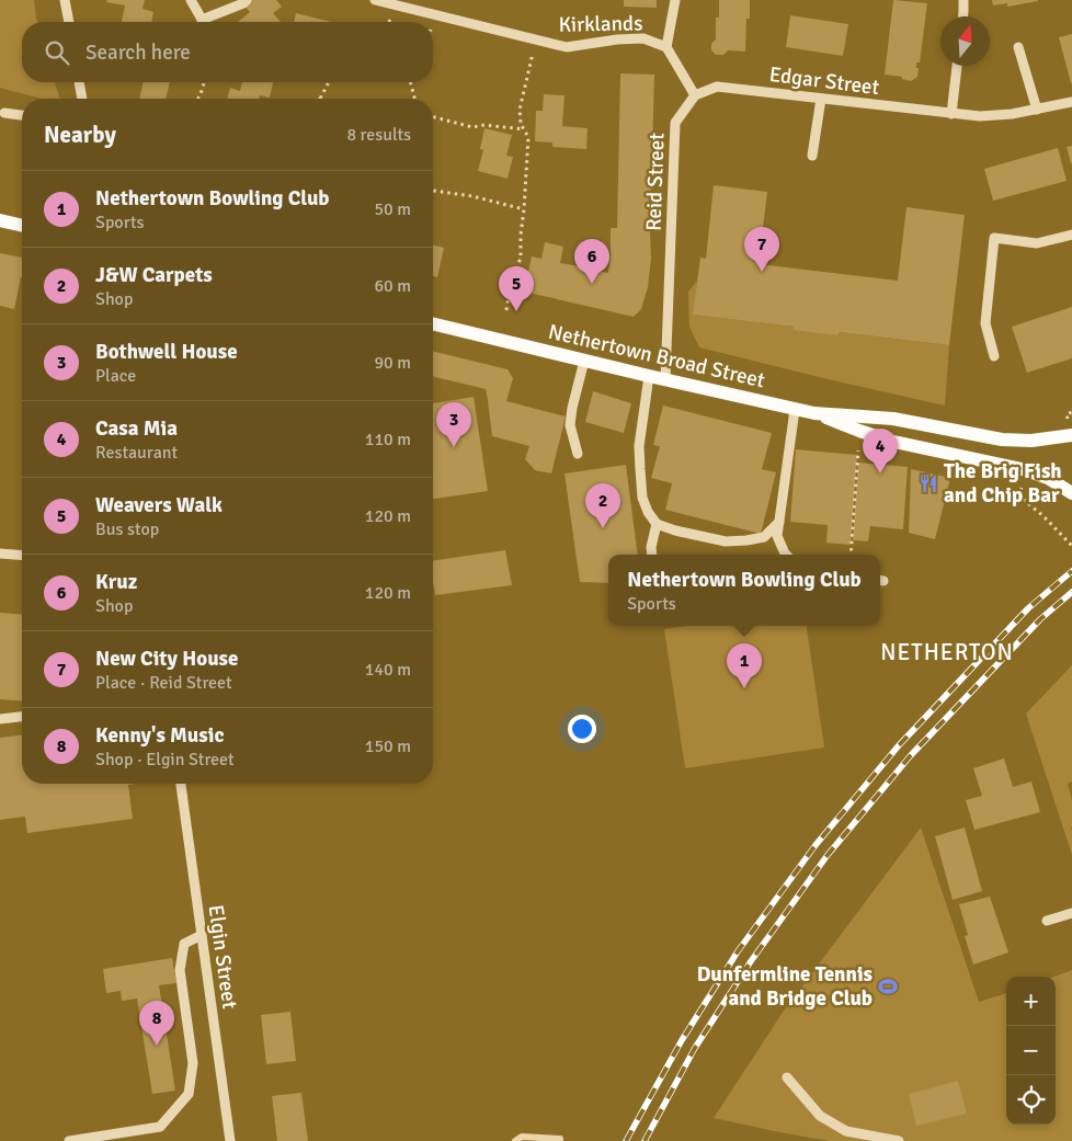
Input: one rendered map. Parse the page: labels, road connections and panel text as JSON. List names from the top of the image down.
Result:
{
  "streets": {
    "main road": ["Nethertown Broad Street"],
    "street": [
      "Kirklands",
      "Edgar Street",
      "Reid Street",
      "Elgin Street"
    ]
  },
  "crossings": [
    ["Edgar Street", "Reid Street"],
    ["Reid Street", "Nethertown Broad Street"]
  ],
  "districts": ["NETHERTON"],
  "places": {
    "restaurant": ["The Brig Fish and Chip Bar"],
    "sports": ["Dunfermline Tennis and Bridge Club"]
  },
  "north": "top",
  "page": {
    "search": "Search here",
    "heading": ["Nearby", "8 results"],
    "list": [
      {
        "mark": "1",
        "name": "Nethertown Bowling Club",
        "note": "Sports",
        "value": "50 m"
      },
      {
        "mark": "2",
        "name": "J&W Carpets",
        "note": "Shop",
        "value": "60 m"
      },
      {
        "mark": "3",
        "name": "Bothwell House",
        "note": "Place",
        "value": "90 m"
      },
      {
        "mark": "4",
        "name": "Casa Mia",
        "note": "Restaurant",
        "value": "110 m"
      },
      {
        "mark": "5",
        "name": "Weavers Walk",
        "note": "Bus stop",
        "value": "120 m"
      },
      {
        "mark": "6",
        "name": "Kruz",
        "note": "Shop",
        "value": "120 m"
      },
      {
        "mark": "7",
        "name": "New City House",
        "note": "Place · Reid Street",
        "value": "140 m"
      },
      {
        "mark": "8",
        "name": "Kenny's Music",
        "note": "Shop · Elgin Street",
        "value": "150 m"
      }
    ],
    "pins": [
      "7",
      "6",
      "5",
      "3",
      "4",
      "2",
      "1",
      "8"
    ],
    "popup": ["Nethertown Bowling Club", "Sports"],
    "map_buttons": ["+", "−"]
  }
}
